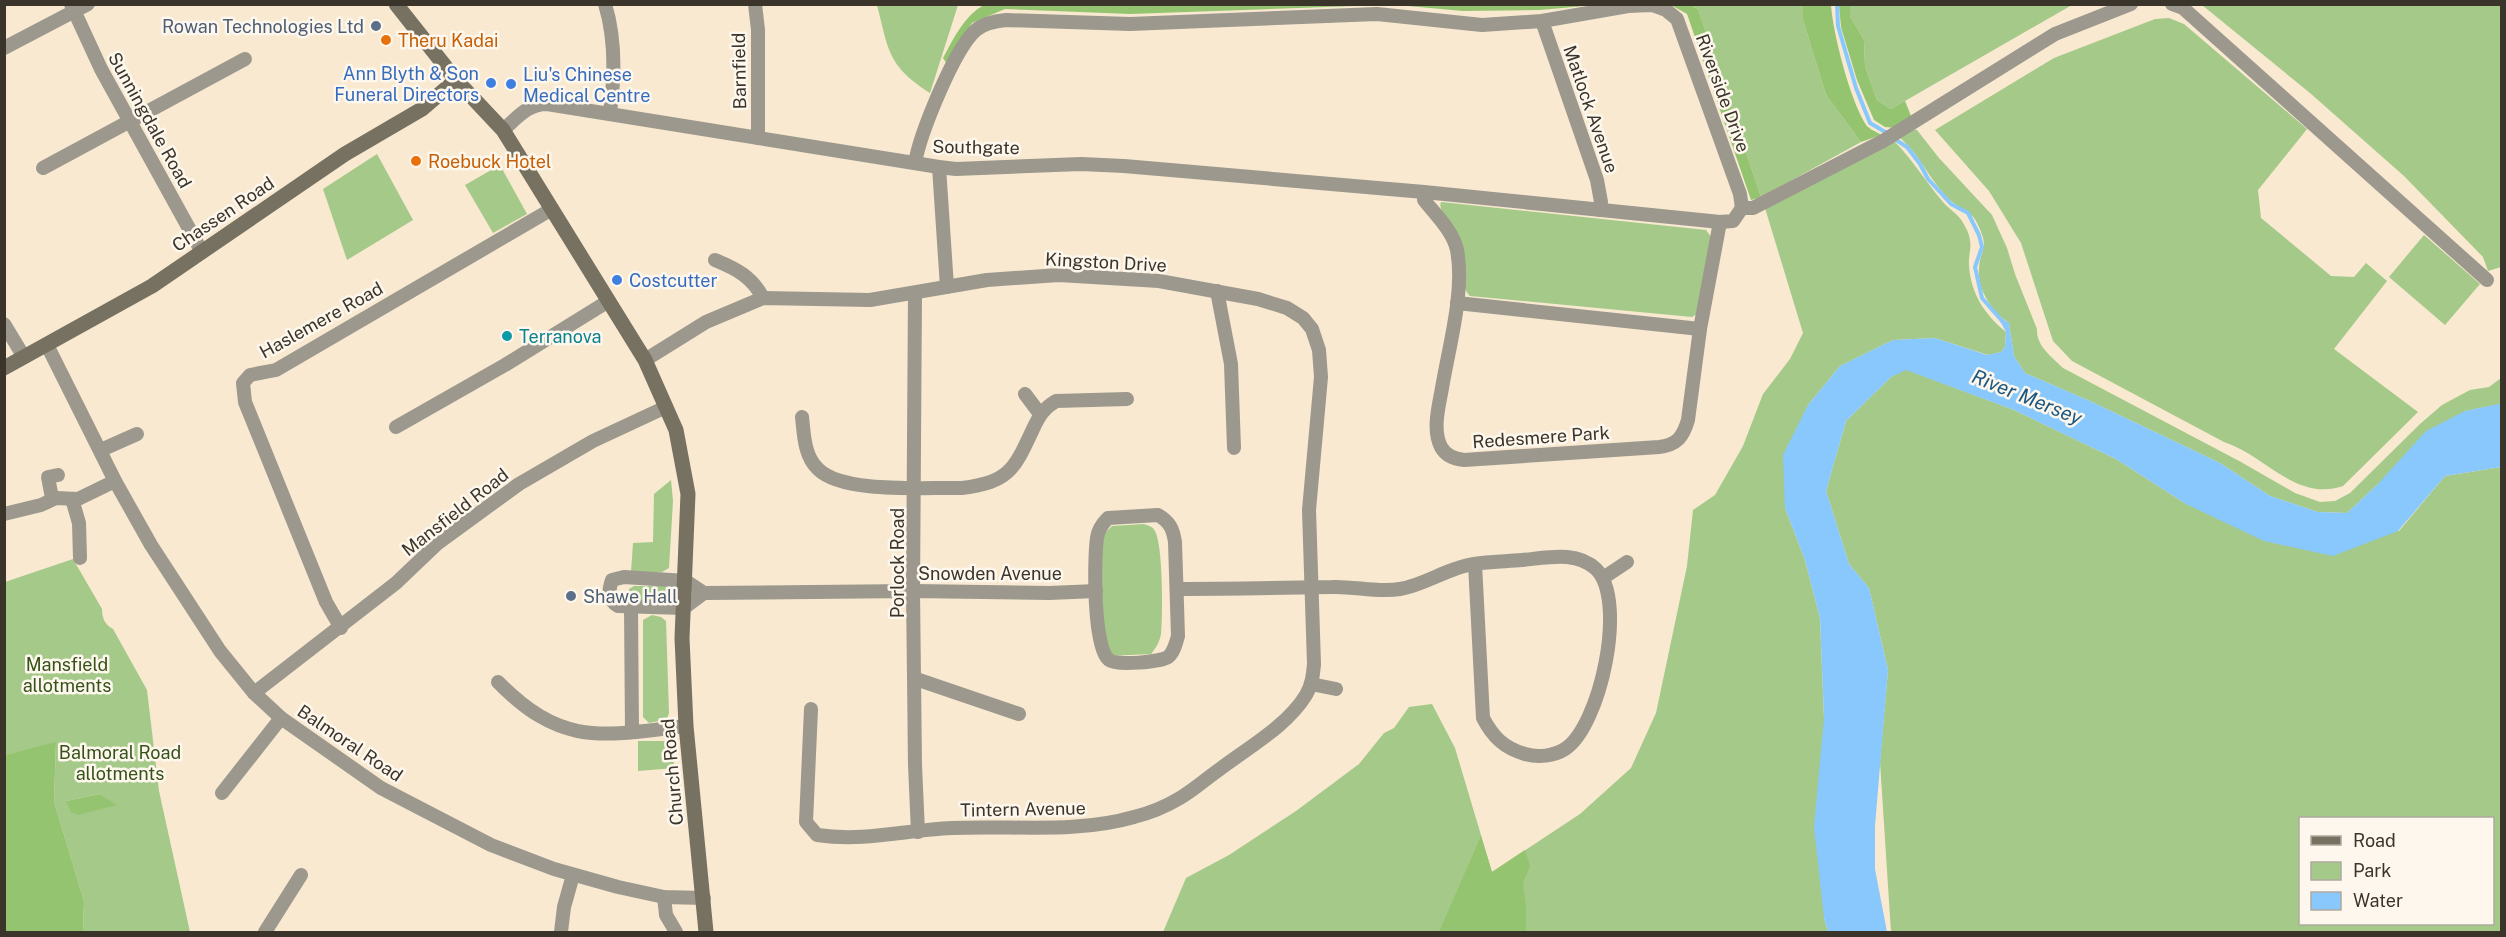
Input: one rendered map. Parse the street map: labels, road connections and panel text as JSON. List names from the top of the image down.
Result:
{
  "streets": {
    "main road": ["Chassen Road", "Church Road"],
    "street": [
      "Barnfield",
      "Riverside Drive",
      "Matlock Avenue",
      "Sunningdale Road",
      "Southgate",
      "Kingston Drive",
      "Haslemere Road",
      "Redesmere Park",
      "Mansfield Road",
      "Porlock Road",
      "Snowden Avenue",
      "Balmoral Road",
      "Tintern Avenue"
    ]
  },
  "crossings": [
    ["Barnfield", "Southgate"],
    ["Riverside Drive", "Matlock Avenue"],
    ["Riverside Drive", "Southgate"],
    ["Sunningdale Road", "Chassen Road"],
    ["Southgate", "Redesmere Park"],
    ["Southgate", "Church Road"],
    ["Chassen Road", "Balmoral Road"],
    ["Chassen Road", "Church Road"],
    ["Kingston Drive", "Porlock Road"],
    ["Kingston Drive", "Church Road"],
    ["Kingston Drive", "Tintern Avenue"],
    ["Haslemere Road", "Mansfield Road"],
    ["Haslemere Road", "Church Road"],
    ["Mansfield Road", "Balmoral Road"],
    ["Mansfield Road", "Church Road"],
    ["Porlock Road", "Snowden Avenue"],
    ["Porlock Road", "Tintern Avenue"],
    ["Balmoral Road", "Church Road"]
  ],
  "water": ["River Mersey"],
  "parks": ["Mansfield allotments", "Balmoral Road allotments"],
  "places": [
    "Rowan Technologies Ltd",
    "Theru Kadai",
    "Ann Blyth & Son Funeral Directors",
    "Liu's Chinese Medical Centre",
    "Roebuck Hotel",
    "Costcutter",
    "Terranova",
    "Shawe Hall"
  ],
  "legend": ["Road", "Park", "Water"]
}
